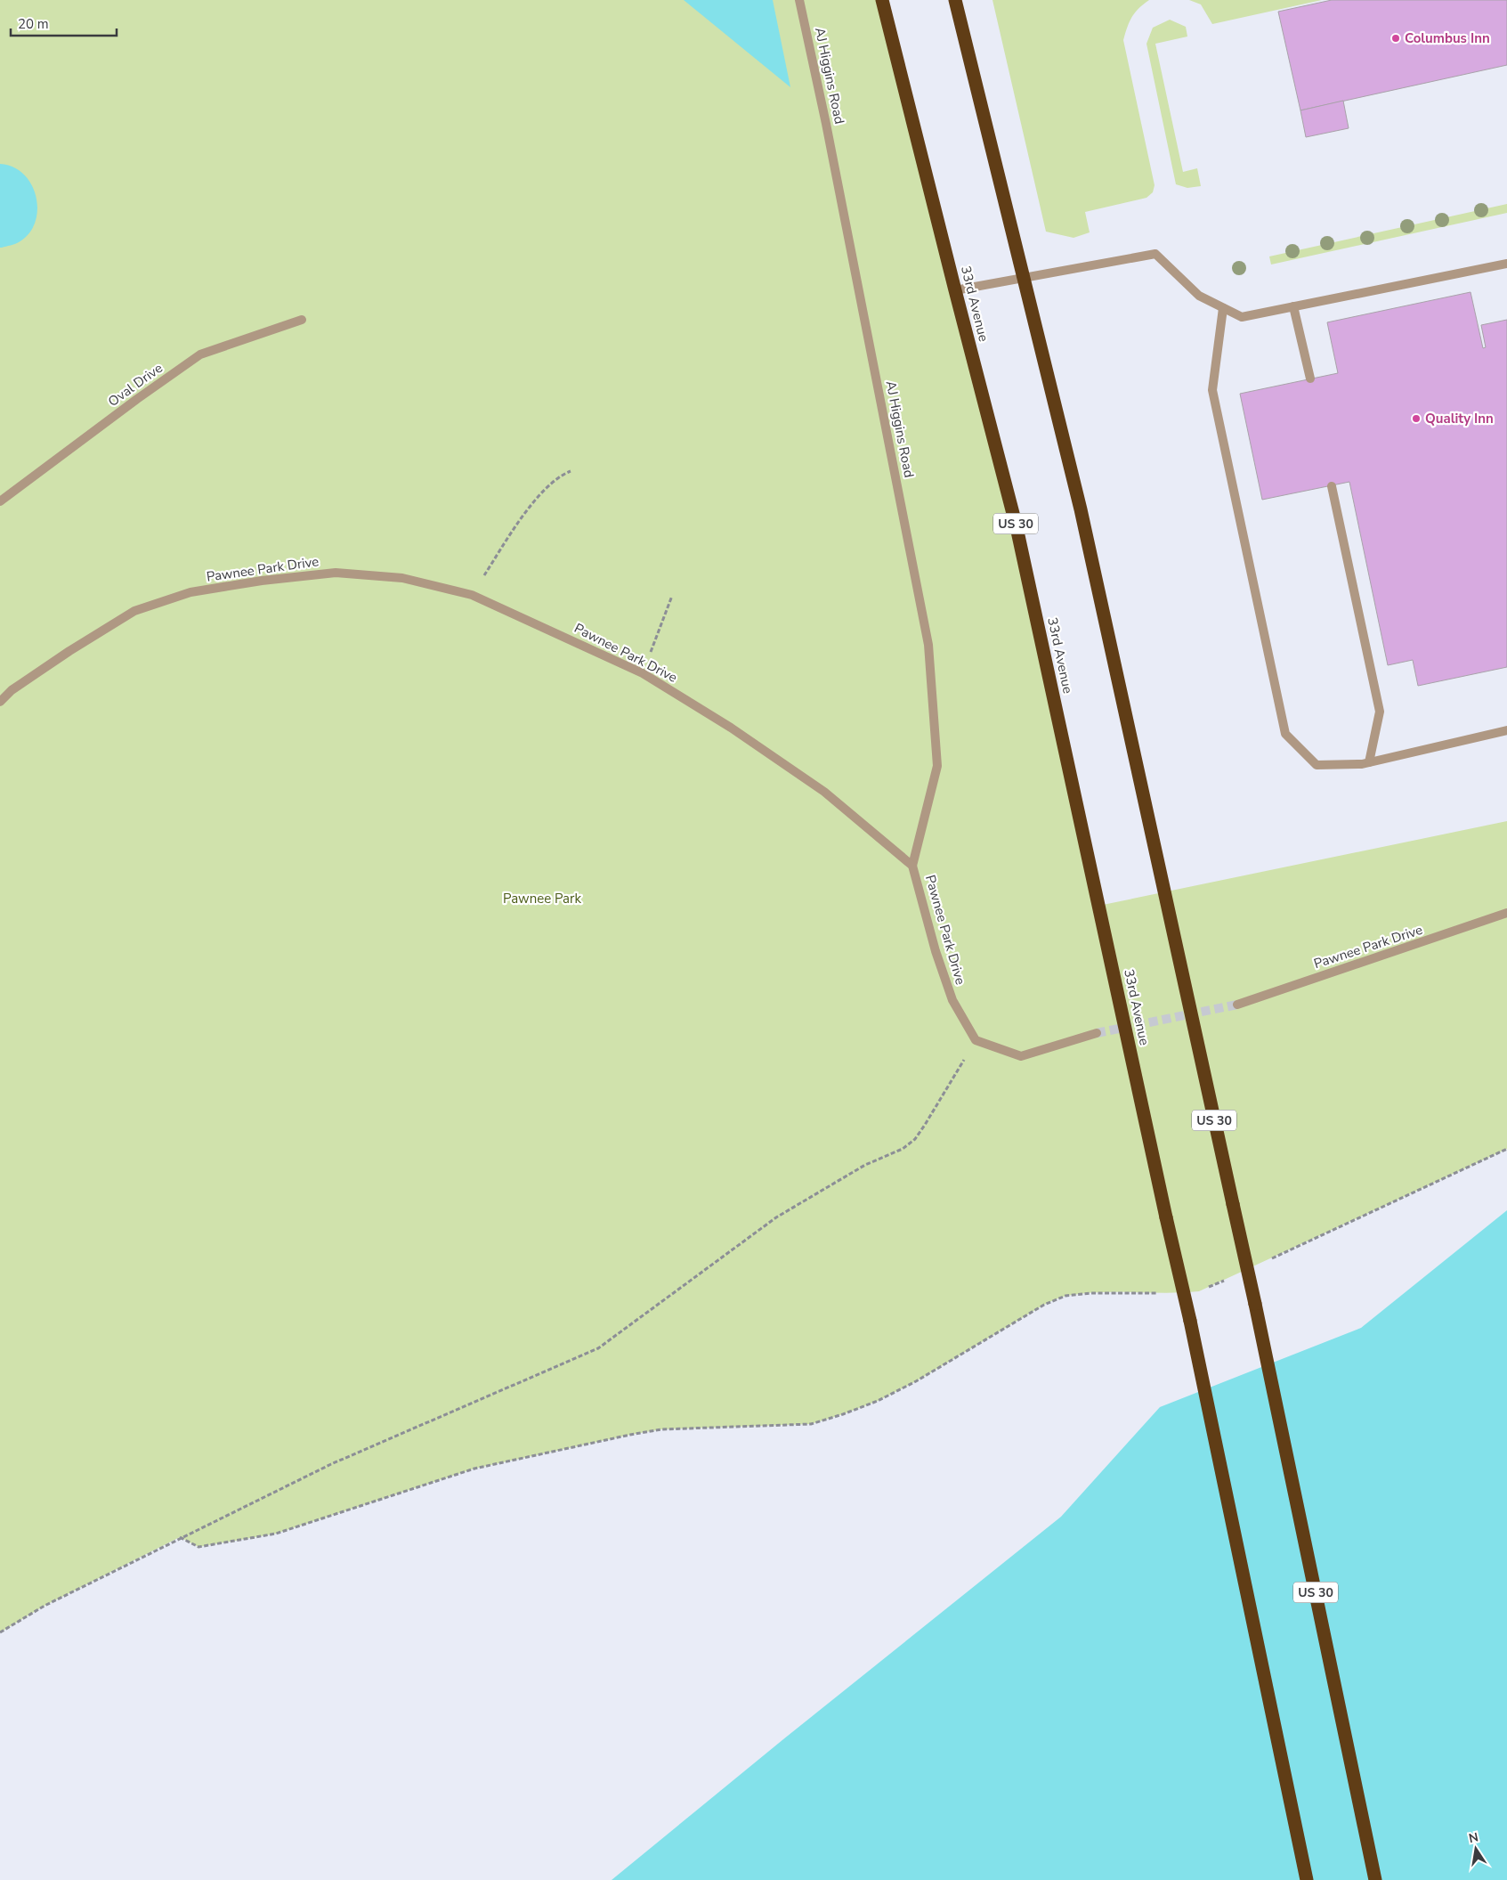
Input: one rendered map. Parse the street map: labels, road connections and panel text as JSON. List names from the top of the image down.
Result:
{
  "streets": {
    "highway": ["33rd Avenue", "US 30"],
    "street": ["AJ Higgins Road", "Oval Drive", "Pawnee Park Drive"]
  },
  "crossings": [
    ["AJ Higgins Road", "Pawnee Park Drive"]
  ],
  "parks": ["Pawnee Park"],
  "places": ["Columbus Inn", "Quality Inn"],
  "scale_bar": "20 m",
  "north": "top"
}
